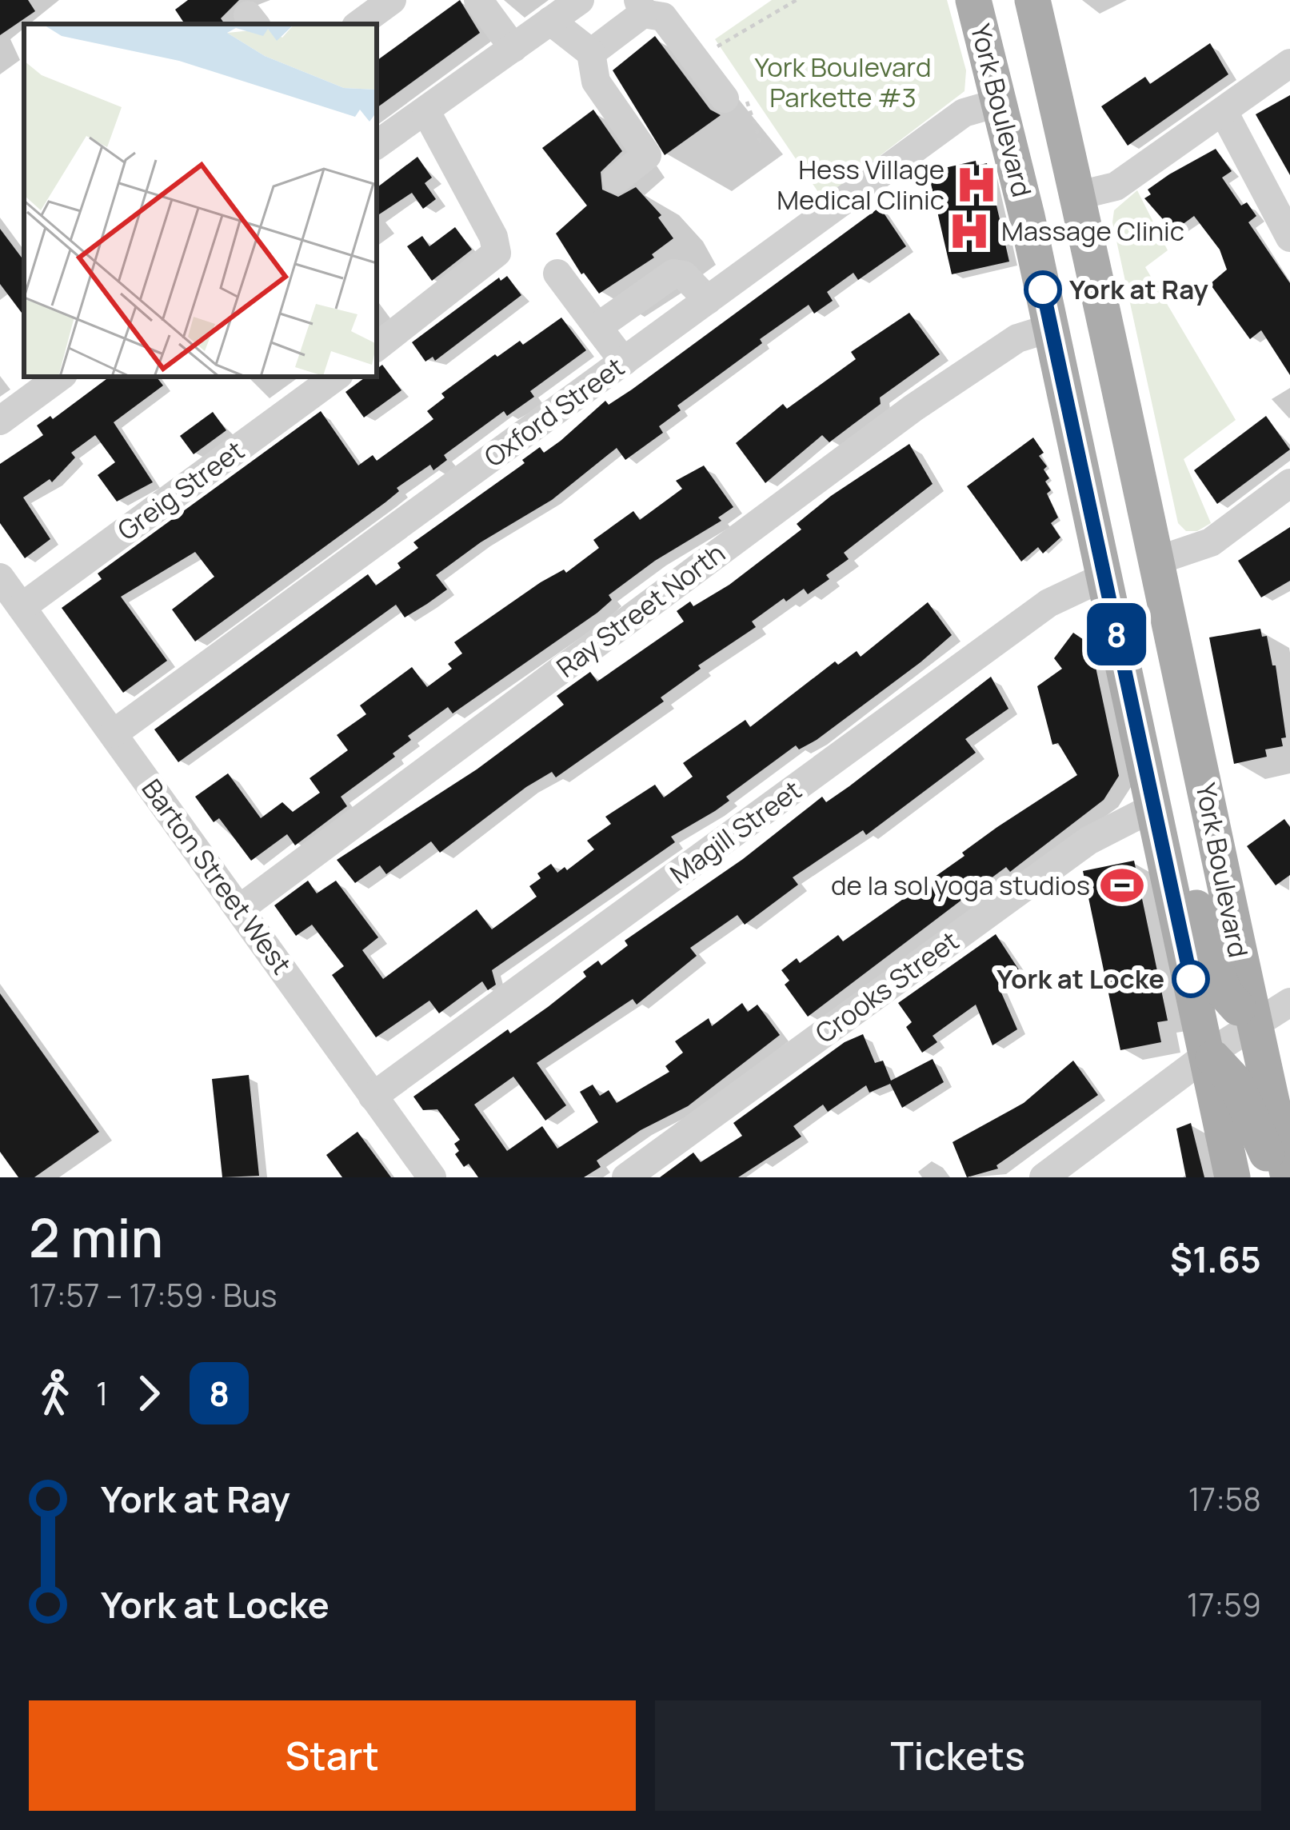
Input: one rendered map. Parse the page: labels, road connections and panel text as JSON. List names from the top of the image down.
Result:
{
  "streets": {
    "main road": ["York Boulevard"],
    "street": [
      "Oxford Street",
      "Greig Street",
      "Ray Street North",
      "Magill Street",
      "Barton Street West",
      "Crooks Street"
    ]
  },
  "crossings": [
    ["York Boulevard", "Oxford Street"],
    ["York Boulevard", "Ray Street North"],
    ["York Boulevard", "Magill Street"],
    ["York Boulevard", "Crooks Street"],
    ["Oxford Street", "Barton Street West"],
    ["Greig Street", "Barton Street West"],
    ["Ray Street North", "Barton Street West"],
    ["Magill Street", "Barton Street West"]
  ],
  "parks": ["York Boulevard Parkette #3"],
  "places": {
    "hospital": ["Hess Village Medical Clinic", "Massage Clinic"],
    "other": ["York at Ray", "York at Locke"],
    "sports": ["de la sol yoga studios"]
  },
  "lines": ["bus line 8"],
  "page": {
    "on_map": "8",
    "heading": ["2 min", "17:57 – 17:59 · Bus", "$1.65"],
    "legs": ["1", "8"],
    "list": [
      {
        "name": "York at Ray",
        "value": "17:58"
      },
      {
        "name": "York at Locke",
        "value": "17:59"
      }
    ],
    "buttons": ["Start", "Tickets"]
  }
}
